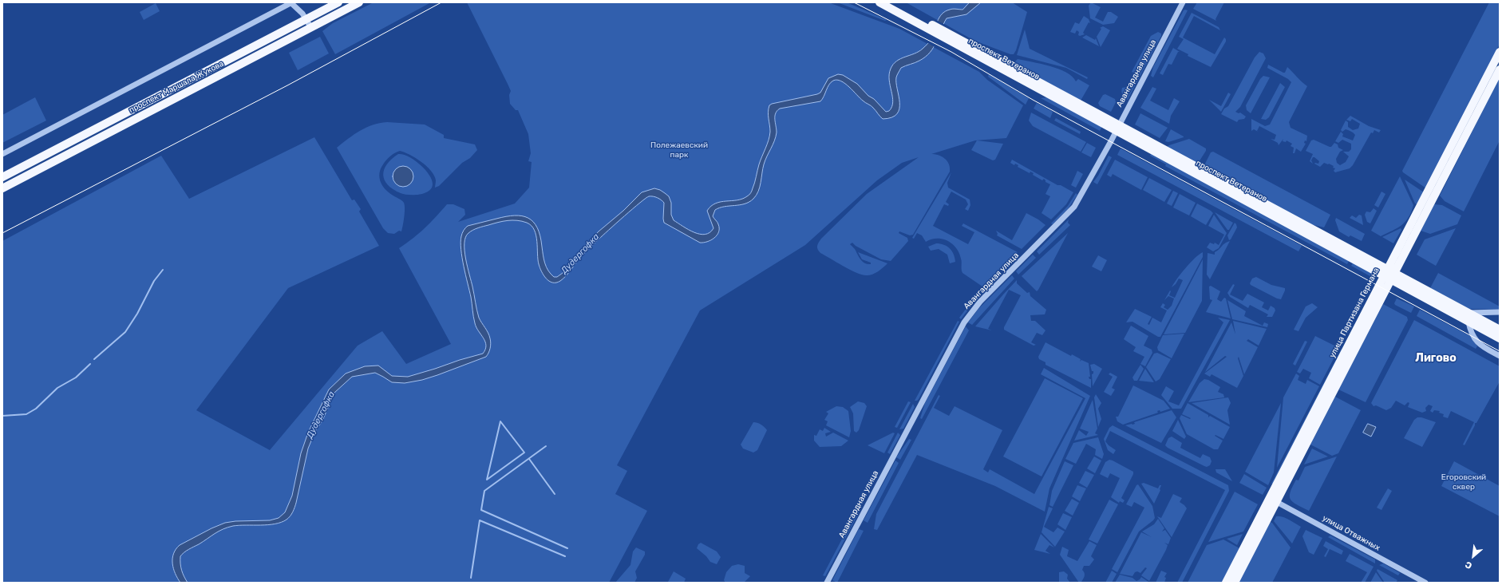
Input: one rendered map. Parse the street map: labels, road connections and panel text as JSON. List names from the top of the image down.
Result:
{
  "streets": {
    "main road": ["проспект Ветеранов", "проспект Маршала Жукова", "улица Партизана Германа"],
    "street": ["Авангардная улица", "улица Отважных"]
  },
  "crossings": [
    ["проспект Ветеранов", "Авангардная улица"],
    ["проспект Ветеранов", "улица Партизана Германа"],
    ["улица Партизана Германа", "улица Отважных"]
  ],
  "districts": ["Лигово"],
  "water": ["Дудергофка"],
  "parks": ["Полежаевский парк", "Егоровский сквер"],
  "north": "bottom left"
}
